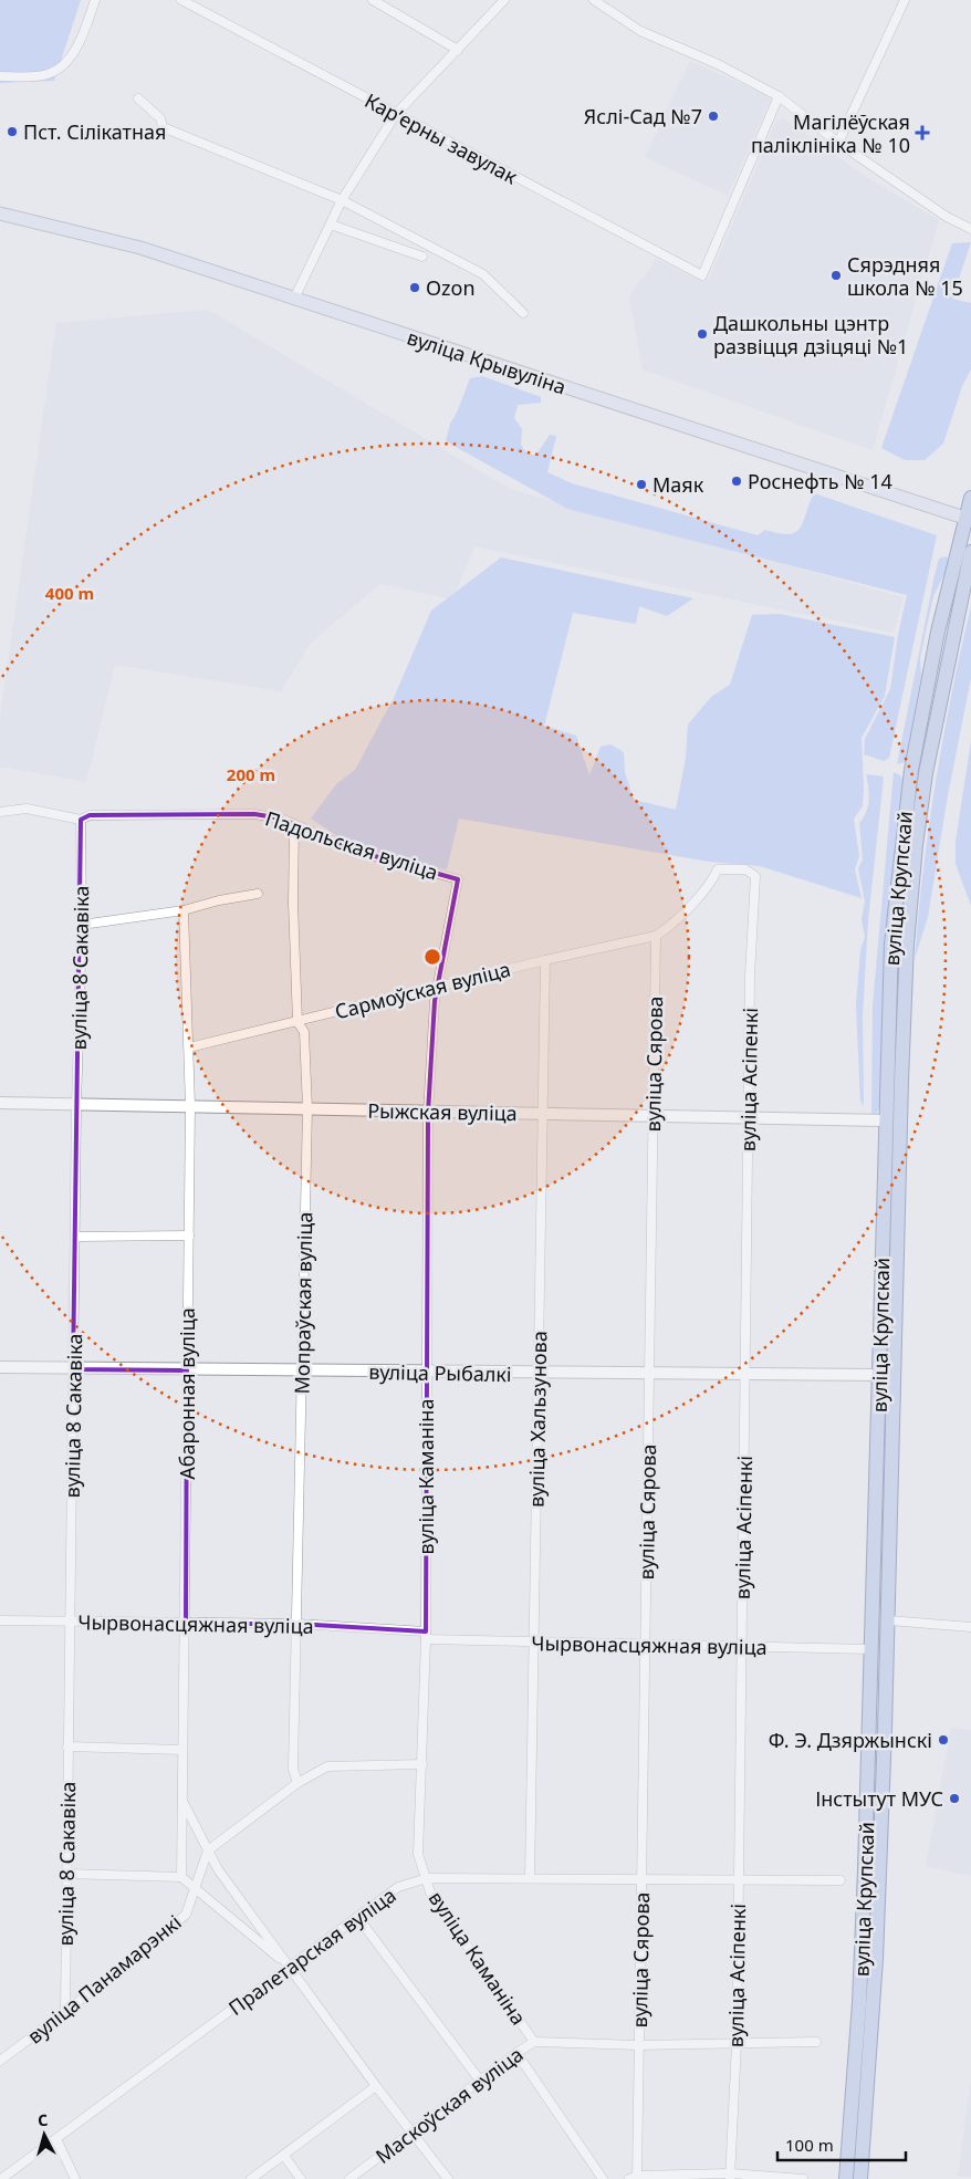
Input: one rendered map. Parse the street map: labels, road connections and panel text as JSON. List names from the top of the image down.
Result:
{
  "streets": {
    "main road": ["вуліца Крывуліна", "вуліца Крупскай"],
    "street": [
      "Карʼерны завулак",
      "Падольская вуліца",
      "вуліца 8 Сакавіка",
      "Сармоўская вуліца",
      "вуліца Сярова",
      "вуліца Асіпенкі",
      "Рыжская вуліца",
      "Мопраўская вуліца",
      "вуліца Рыбалкі",
      "Абаронная вуліца",
      "вуліца Хальзунова",
      "вуліца Каманіна",
      "Чырвонасцяжная вуліца",
      "Пралетарская вуліца",
      "вуліца Панамарэнкі",
      "Маскоўская вуліца"
    ]
  },
  "crossings": [
    ["вуліца Крывуліна", "вуліца Крупскай"],
    ["Падольская вуліца", "вуліца 8 Сакавіка"],
    ["Падольская вуліца", "Мопраўская вуліца"],
    ["Падольская вуліца", "вуліца Каманіна"],
    ["вуліца Крупскай", "Рыжская вуліца"],
    ["вуліца Крупскай", "вуліца Рыбалкі"],
    ["вуліца Крупскай", "Чырвонасцяжная вуліца"],
    ["вуліца 8 Сакавіка", "Рыжская вуліца"],
    ["вуліца 8 Сакавіка", "вуліца Рыбалкі"],
    ["вуліца 8 Сакавіка", "Чырвонасцяжная вуліца"],
    ["вуліца 8 Сакавіка", "вуліца Панамарэнкі"],
    ["Сармоўская вуліца", "вуліца Сярова"],
    ["Сармоўская вуліца", "вуліца Асіпенкі"],
    ["Сармоўская вуліца", "Мопраўская вуліца"],
    ["Сармоўская вуліца", "Абаронная вуліца"],
    ["Сармоўская вуліца", "вуліца Хальзунова"],
    ["Сармоўская вуліца", "вуліца Каманіна"],
    ["вуліца Сярова", "вуліца Асіпенкі"],
    ["вуліца Сярова", "Рыжская вуліца"],
    ["вуліца Сярова", "вуліца Рыбалкі"],
    ["вуліца Сярова", "Чырвонасцяжная вуліца"],
    ["вуліца Сярова", "Пралетарская вуліца"],
    ["вуліца Сярова", "Маскоўская вуліца"],
    ["вуліца Асіпенкі", "Рыжская вуліца"],
    ["вуліца Асіпенкі", "вуліца Рыбалкі"],
    ["вуліца Асіпенкі", "Чырвонасцяжная вуліца"],
    ["вуліца Асіпенкі", "Пралетарская вуліца"],
    ["вуліца Асіпенкі", "Маскоўская вуліца"],
    ["Рыжская вуліца", "Мопраўская вуліца"],
    ["Рыжская вуліца", "Абаронная вуліца"],
    ["Рыжская вуліца", "вуліца Хальзунова"],
    ["Рыжская вуліца", "вуліца Каманіна"],
    ["Мопраўская вуліца", "вуліца Рыбалкі"],
    ["Мопраўская вуліца", "Чырвонасцяжная вуліца"],
    ["вуліца Рыбалкі", "Абаронная вуліца"],
    ["вуліца Рыбалкі", "вуліца Хальзунова"],
    ["вуліца Рыбалкі", "вуліца Каманіна"],
    ["Абаронная вуліца", "Чырвонасцяжная вуліца"],
    ["вуліца Хальзунова", "Чырвонасцяжная вуліца"],
    ["вуліца Хальзунова", "Пралетарская вуліца"],
    ["вуліца Каманіна", "Чырвонасцяжная вуліца"],
    ["вуліца Каманіна", "Пралетарская вуліца"],
    ["вуліца Каманіна", "Маскоўская вуліца"]
  ],
  "places": {
    "other": [
      "Яслі-Сад №7",
      "Пст. Сілікатная",
      "Сярэдняя школа № 15",
      "Ozon",
      "Дашкольны цэнтр развіцця дзіцяці №1",
      "Роснефть № 14",
      "Маяк",
      "Ф. Э. Дзяржынскі",
      "Інстытут МУС"
    ],
    "health": ["Магілёўская паліклініка № 10"]
  },
  "scale_bar": "100 m",
  "north": "top",
  "rings": ["400 m", "200 m"]
}
